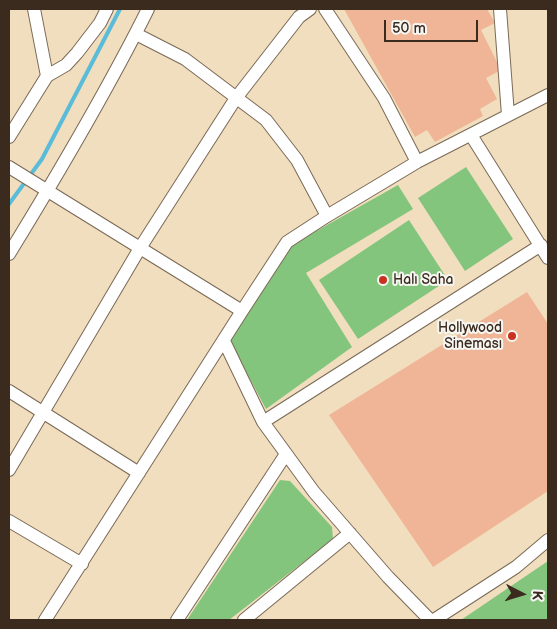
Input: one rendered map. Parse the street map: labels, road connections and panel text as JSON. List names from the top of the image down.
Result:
{
  "places": ["Halı Saha", "Hollywood Sineması"],
  "scale_bar": "50 m",
  "north": "right"
}
